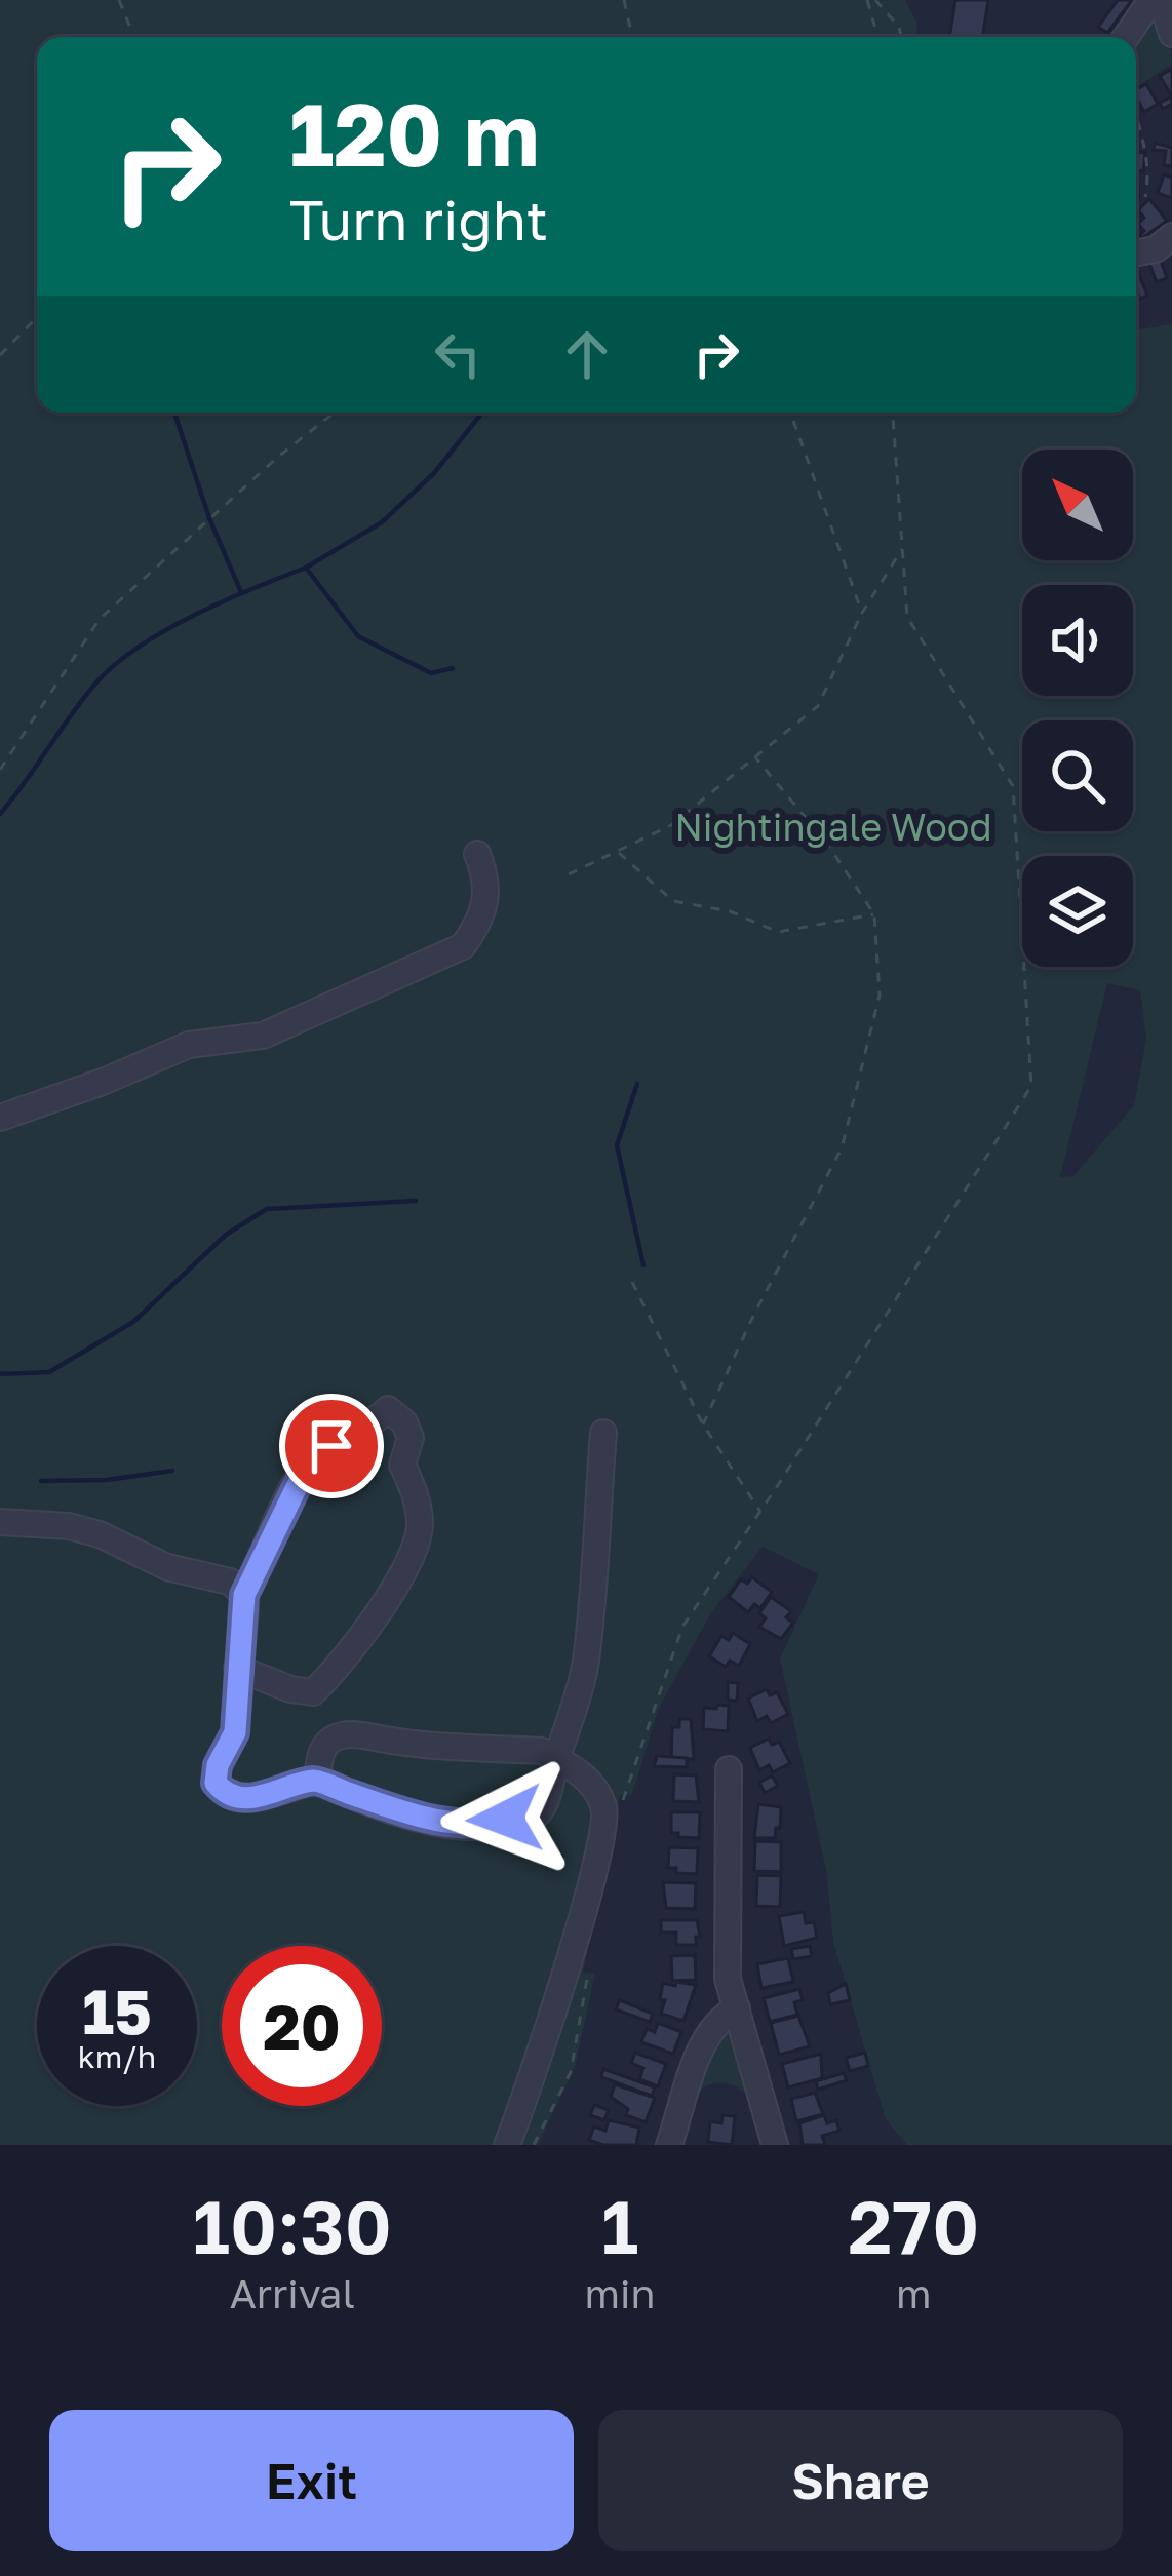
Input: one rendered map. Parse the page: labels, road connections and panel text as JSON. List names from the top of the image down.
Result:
{
  "parks": ["Nightingale Wood"],
  "north": "top left",
  "page": {
    "turn": ["120 m", "Turn right"],
    "speed": "15 km/h",
    "limit": "20",
    "eta": [
      "10:30",
      "Arrival",
      "1",
      "min",
      "270",
      "m"
    ],
    "buttons": ["Exit", "Share"]
  }
}
